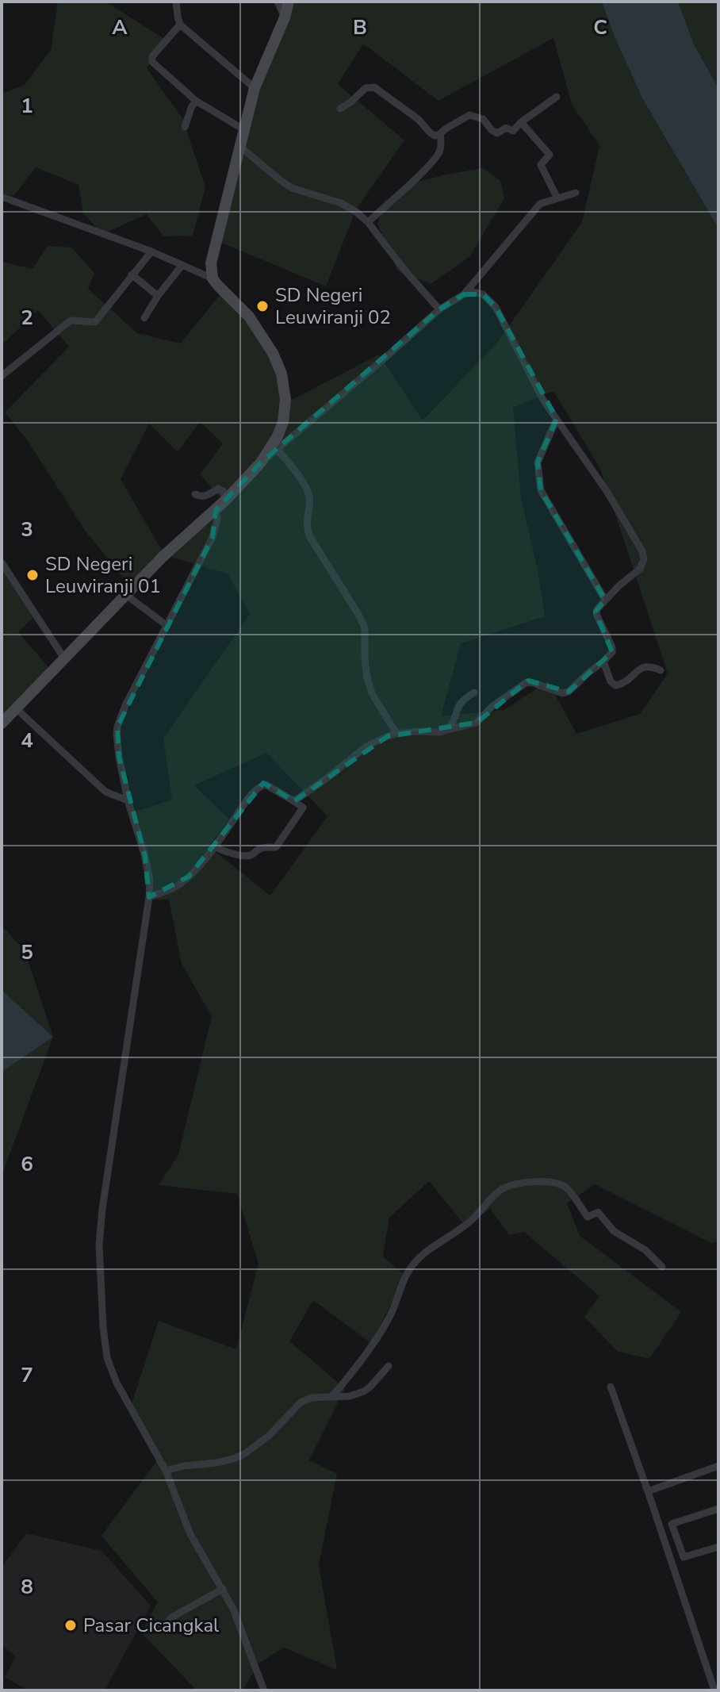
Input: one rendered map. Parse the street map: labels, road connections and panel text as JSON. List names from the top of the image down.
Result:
{
  "places": ["SD Negeri Leuwiranji 02", "SD Negeri Leuwiranji 01", "Pasar Cicangkal"],
  "grid": {
    "columns": ["A", "B", "C"],
    "rows": [
      "1",
      "2",
      "3",
      "4",
      "5",
      "6",
      "7",
      "8"
    ]
  }
}
